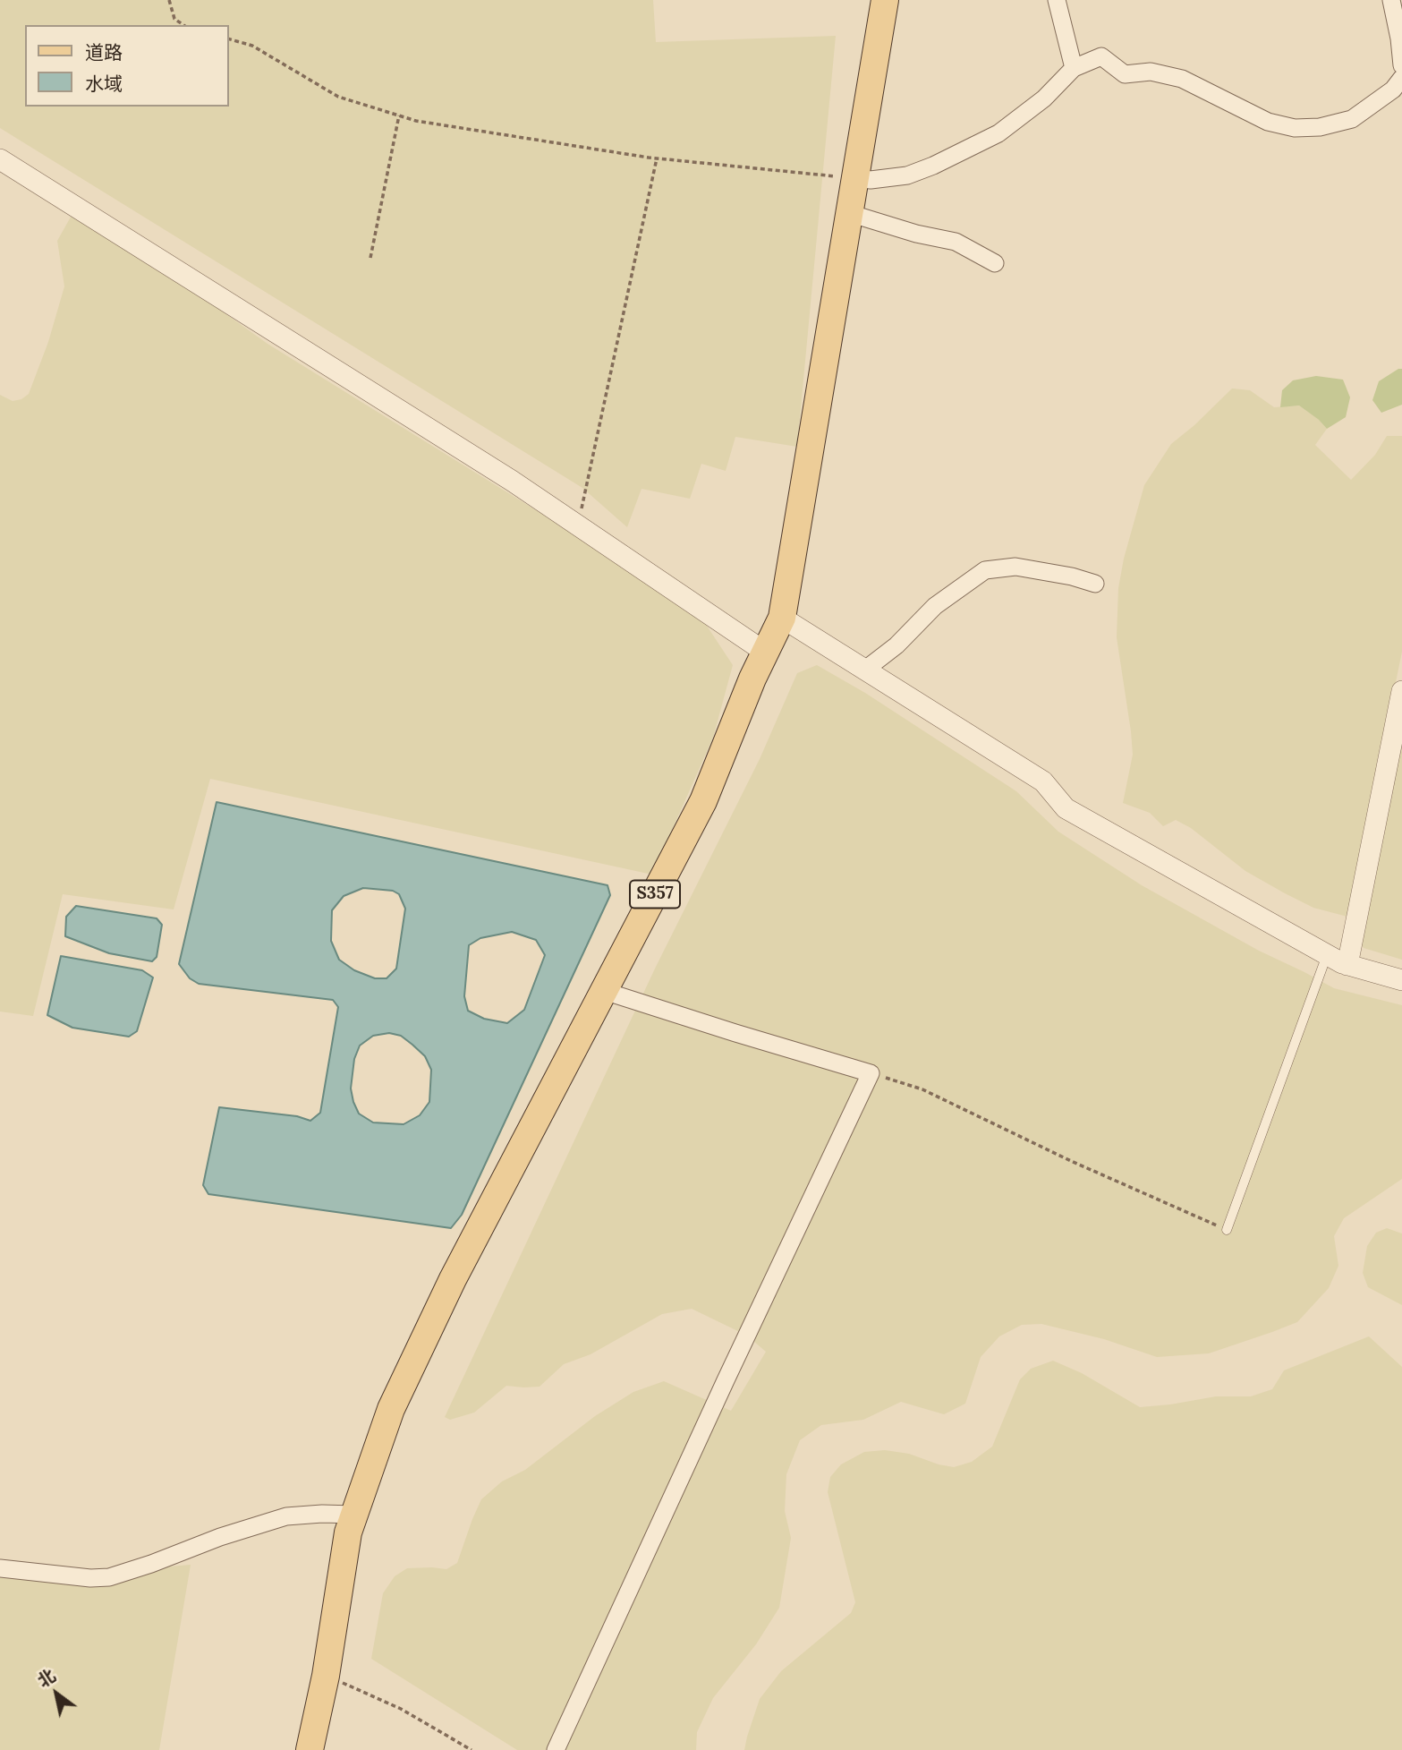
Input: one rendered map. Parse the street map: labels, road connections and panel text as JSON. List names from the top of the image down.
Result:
{
  "streets": {
    "main road": ["S357"]
  },
  "legend": ["道路", "水域"],
  "north": "top left"
}
